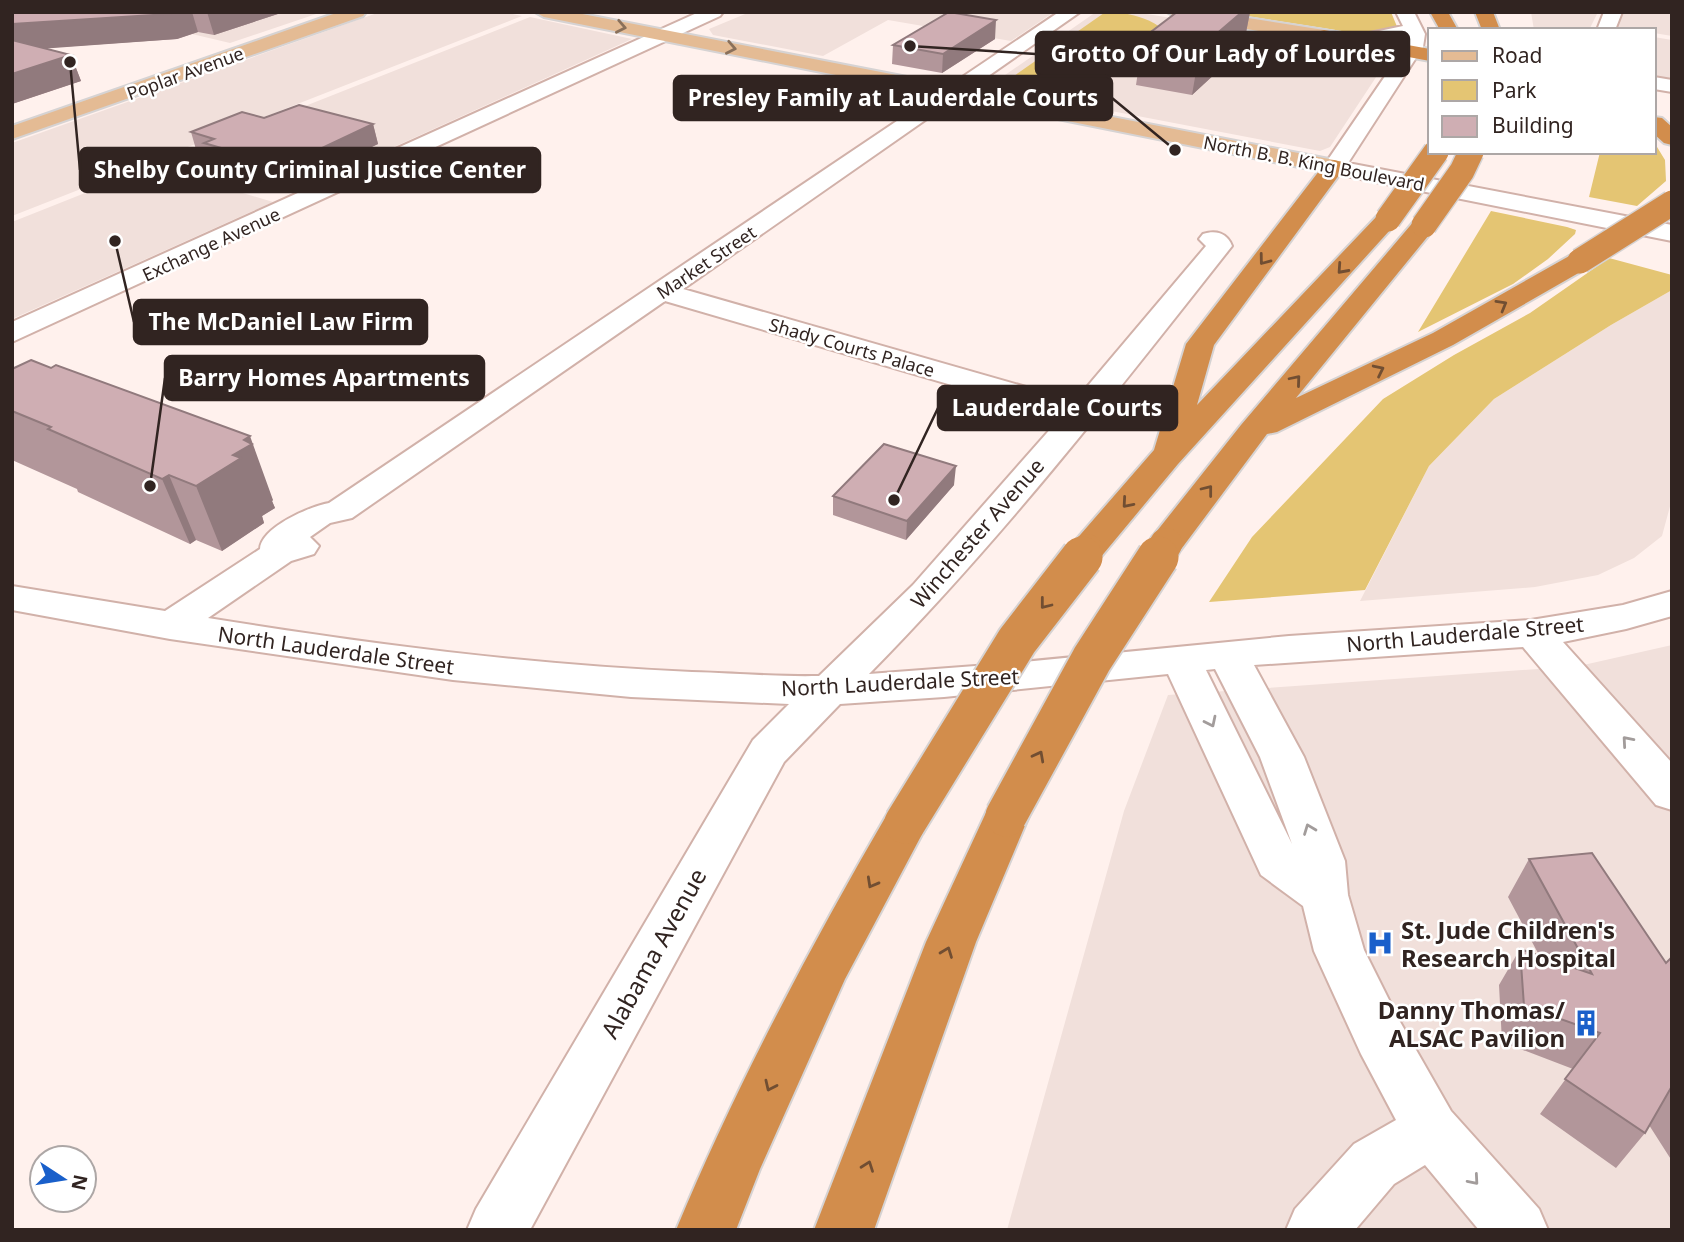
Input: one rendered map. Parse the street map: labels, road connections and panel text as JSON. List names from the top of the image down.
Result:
{
  "streets": {
    "main road": ["Poplar Avenue", "North B. B. King Boulevard"],
    "street": [
      "Exchange Avenue",
      "Market Street",
      "Shady Courts Palace",
      "Winchester Avenue",
      "North Lauderdale Street",
      "Alabama Avenue"
    ]
  },
  "crossings": [
    ["North B. B. King Boulevard", "Exchange Avenue"],
    ["North B. B. King Boulevard", "Market Street"],
    ["Market Street", "Shady Courts Palace"],
    ["Market Street", "North Lauderdale Street"],
    ["Shady Courts Palace", "Winchester Avenue"],
    ["Winchester Avenue", "North Lauderdale Street"],
    ["Winchester Avenue", "Alabama Avenue"],
    ["North Lauderdale Street", "Alabama Avenue"]
  ],
  "one_way": ["North B. B. King Boulevard"],
  "places": {
    "other": [
      "Grotto Of Our Lady of Lourdes",
      "Shelby County Criminal Justice Center",
      "Presley Family at Lauderdale Courts",
      "The McDaniel Law Firm",
      "Barry Homes Apartments",
      "Lauderdale Courts"
    ],
    "hospital": ["St. Jude Children's Research Hospital"],
    "building": ["Danny Thomas/ ALSAC Pavilion"]
  },
  "legend": ["Road", "Park", "Building"],
  "north": "right"
}
